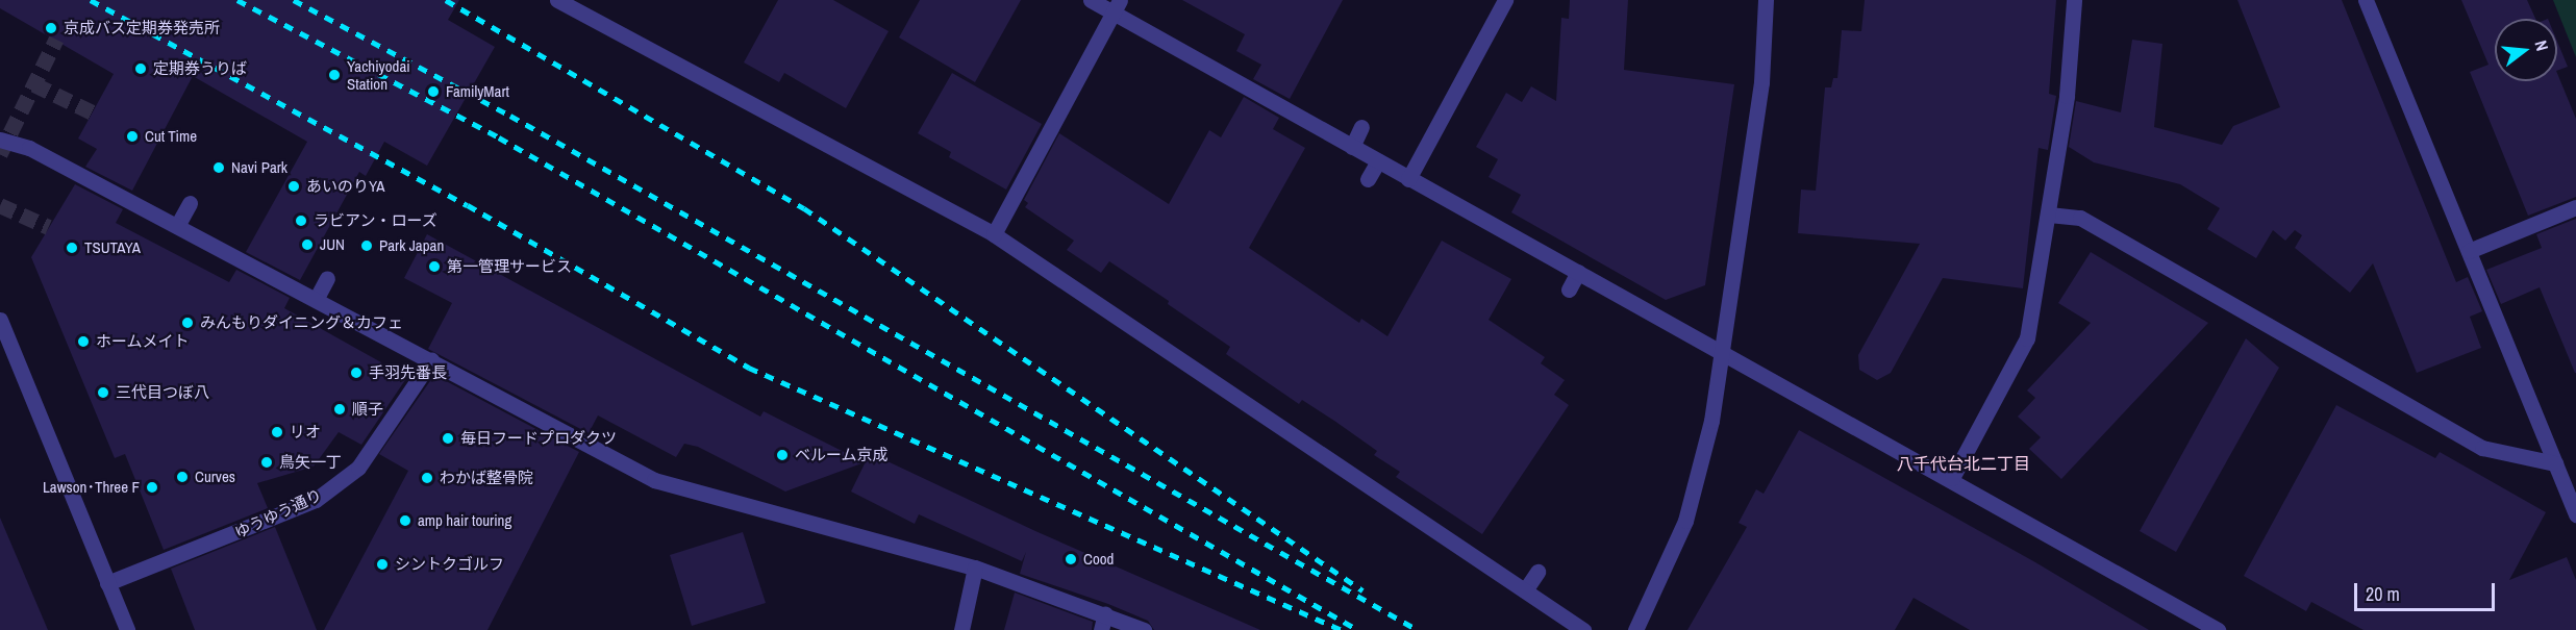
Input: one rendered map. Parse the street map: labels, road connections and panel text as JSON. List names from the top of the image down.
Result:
{
  "streets": {
    "street": ["ゆうゆう通り"]
  },
  "districts": ["八千代台北二丁目"],
  "places": [
    "京成バス定期券発売所",
    "定期券うりば",
    "Yachiyodai Station",
    "FamilyMart",
    "Cut Time",
    "Navi Park",
    "あいのりYA",
    "ラビアン・ローズ",
    "JUN",
    "Park Japan",
    "TSUTAYA",
    "第一管理サービス",
    "みんもりダイニング＆カフェ",
    "ホームメイト",
    "手羽先番長",
    "三代目つぼ八",
    "順子",
    "リオ",
    "毎日フードプロダクツ",
    "ベルーム京成",
    "鳥矢一丁",
    "Curves",
    "わかば整骨院",
    "Lawson･Three F",
    "amp hair touring",
    "Cood",
    "シントクゴルフ"
  ],
  "scale_bar": "20 m",
  "north": "right"
}
